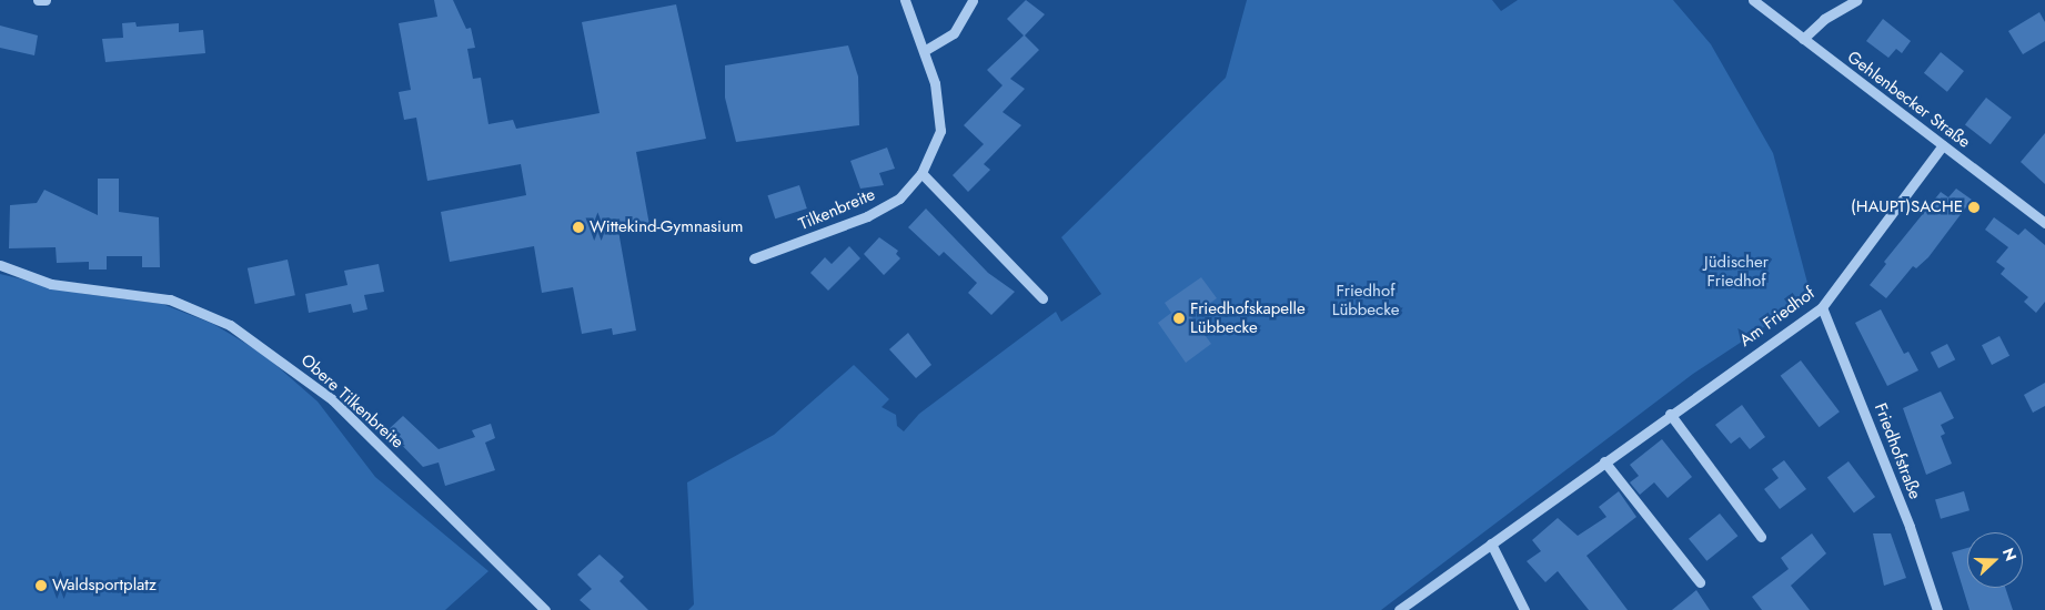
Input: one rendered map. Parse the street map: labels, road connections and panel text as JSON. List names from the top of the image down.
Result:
{
  "streets": {
    "street": [
      "Gehlenbecker Straße",
      "Tilkenbreite",
      "Am Friedhof",
      "Obere Tilkenbreite",
      "Friedhofstraße"
    ]
  },
  "crossings": [
    ["Gehlenbecker Straße", "Am Friedhof"],
    ["Am Friedhof", "Friedhofstraße"]
  ],
  "parks": ["Jüdischer Friedhof", "Friedhof Lübbecke"],
  "places": [
    "(HAUPT)SACHE",
    "Wittekind-Gymnasium",
    "Friedhofskapelle Lübbecke",
    "Waldsportplatz"
  ],
  "north": "right"
}
